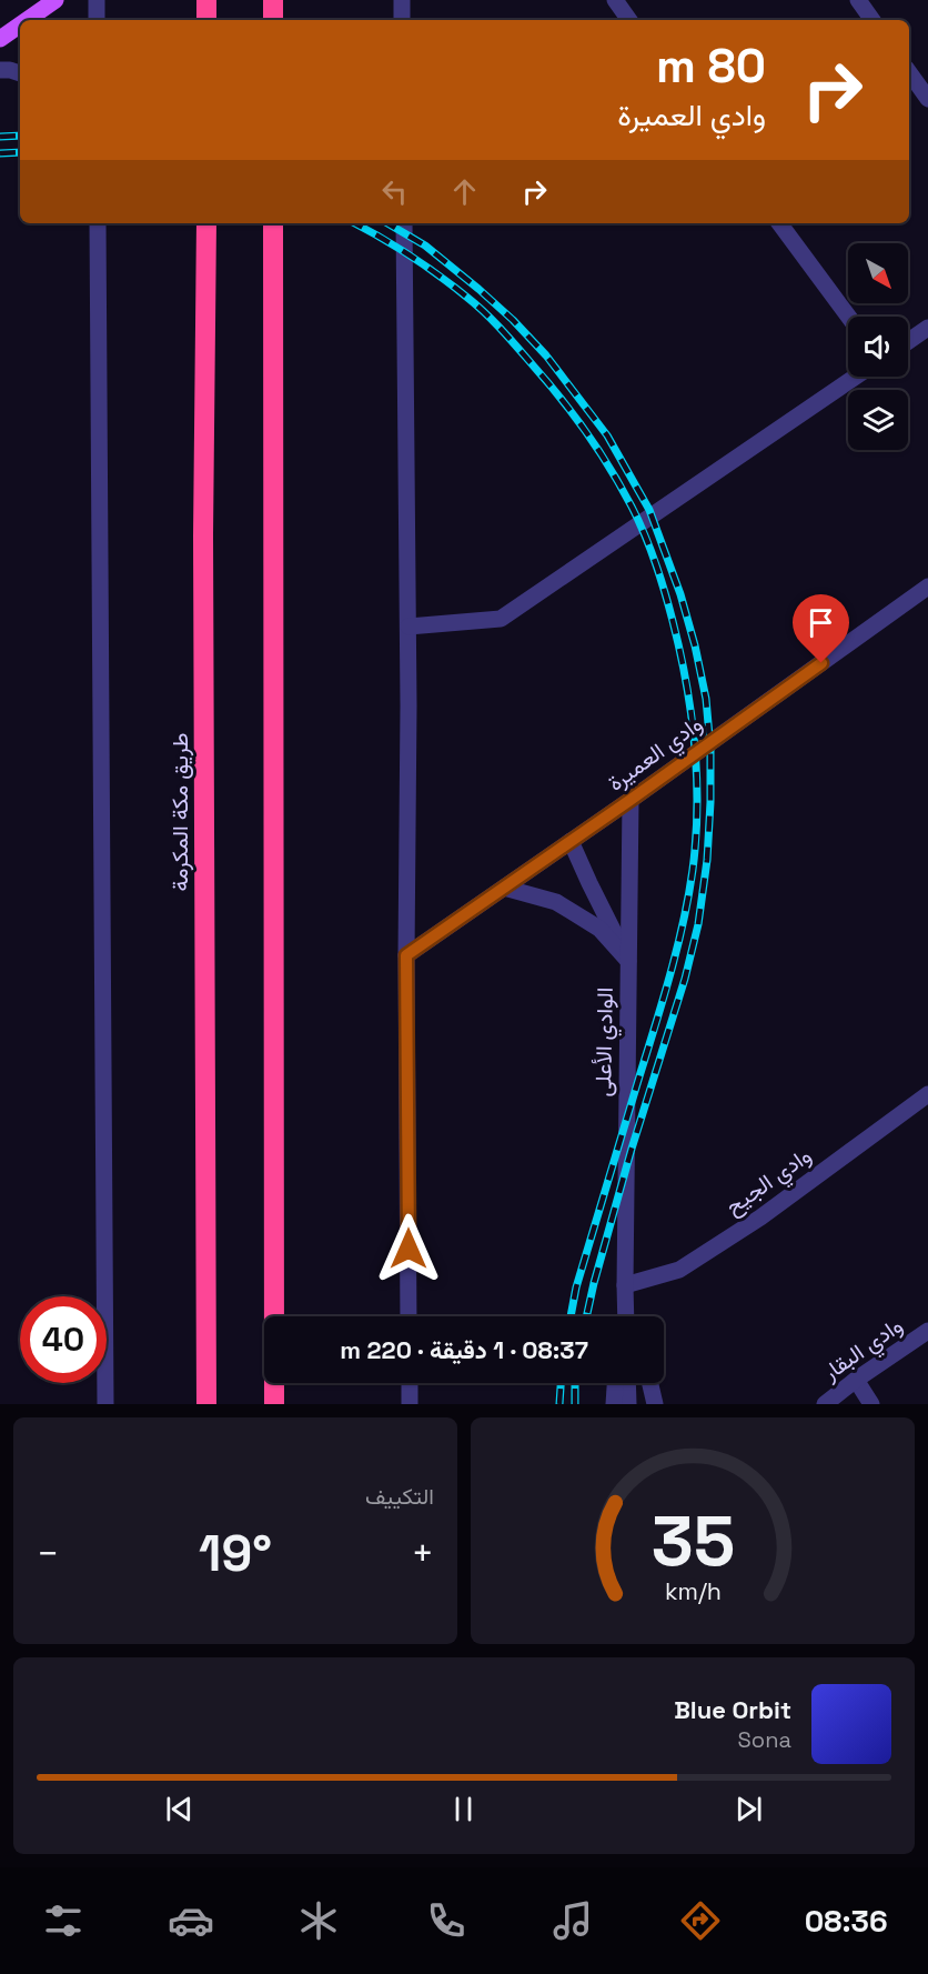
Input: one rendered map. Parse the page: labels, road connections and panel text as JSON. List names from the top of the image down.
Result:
{
  "streets": {
    "highway": ["طريق مكة المكرمة"],
    "street": [
      "وادي العميرة",
      "الوادي الأعلى",
      "وادي الجيح",
      "وادي البقار"
    ]
  },
  "crossings": [
    ["وادي العميرة", "الوادي الأعلى"],
    ["الوادي الأعلى", "وادي الجيح"]
  ],
  "north": "bottom right",
  "page": {
    "turn": ["80 m", "وادي العميرة"],
    "limit": "40",
    "trip": "08:37 · 1 دقيقة · 220 m",
    "tile": "التكييف",
    "heat": ["−", "19°", "+"],
    "song": ["Blue Orbit", "Sona"],
    "tabs": "08:36",
    "gauge": ["35", "km/h"]
  }
}
